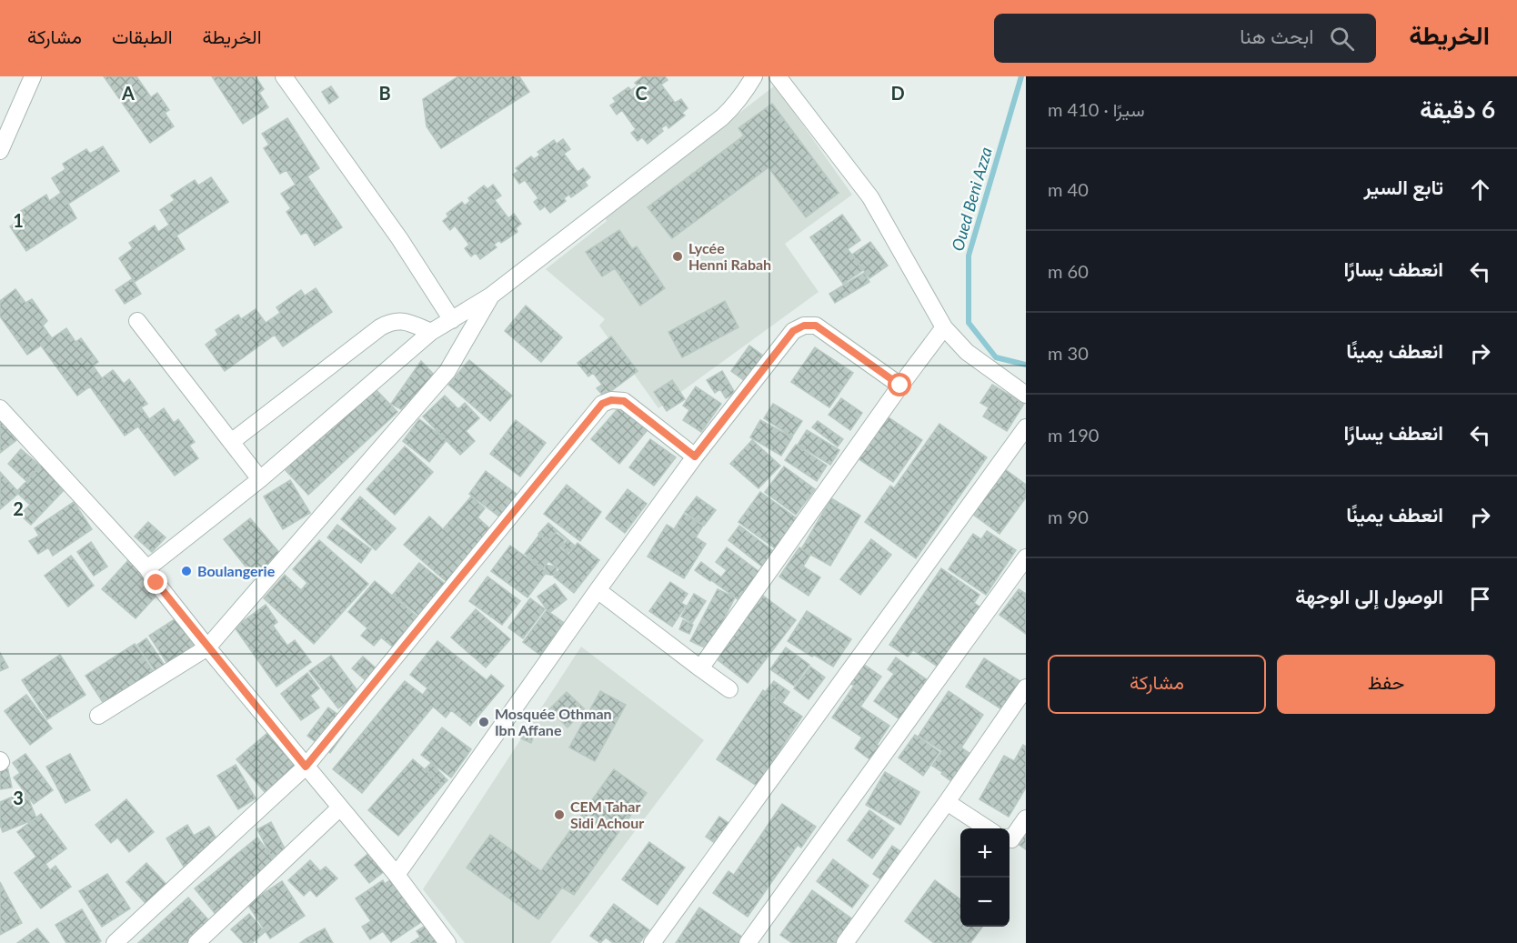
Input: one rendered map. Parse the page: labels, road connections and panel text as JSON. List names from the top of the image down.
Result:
{
  "water": ["Oued Beni Azza"],
  "places": [
    "Lycée Henni Rabah",
    "Boulangerie",
    "Mosquée Othman Ibn Affane",
    "CEM Tahar Sidi Achour"
  ],
  "page": {
    "header": "الخريطة",
    "search": "ابحث هنا",
    "nav": ["الخريطة", "الطبقات", "مشاركة"],
    "heading": ["6 دقيقة", "سيرًا · 410 m"],
    "list": [
      ["تابع السير", "40 m"],
      ["انعطف يسارًا", "60 m"],
      ["انعطف يمينًا", "30 m"],
      ["انعطف يسارًا", "190 m"],
      ["انعطف يمينًا", "90 m"],
      "الوصول إلى الوجهة"
    ],
    "buttons": ["حفظ", "مشاركة"],
    "map_buttons": ["+", "−"]
  },
  "grid": {
    "columns": [
      "A",
      "B",
      "C",
      "D"
    ],
    "rows": ["1", "2", "3"]
  }
}
